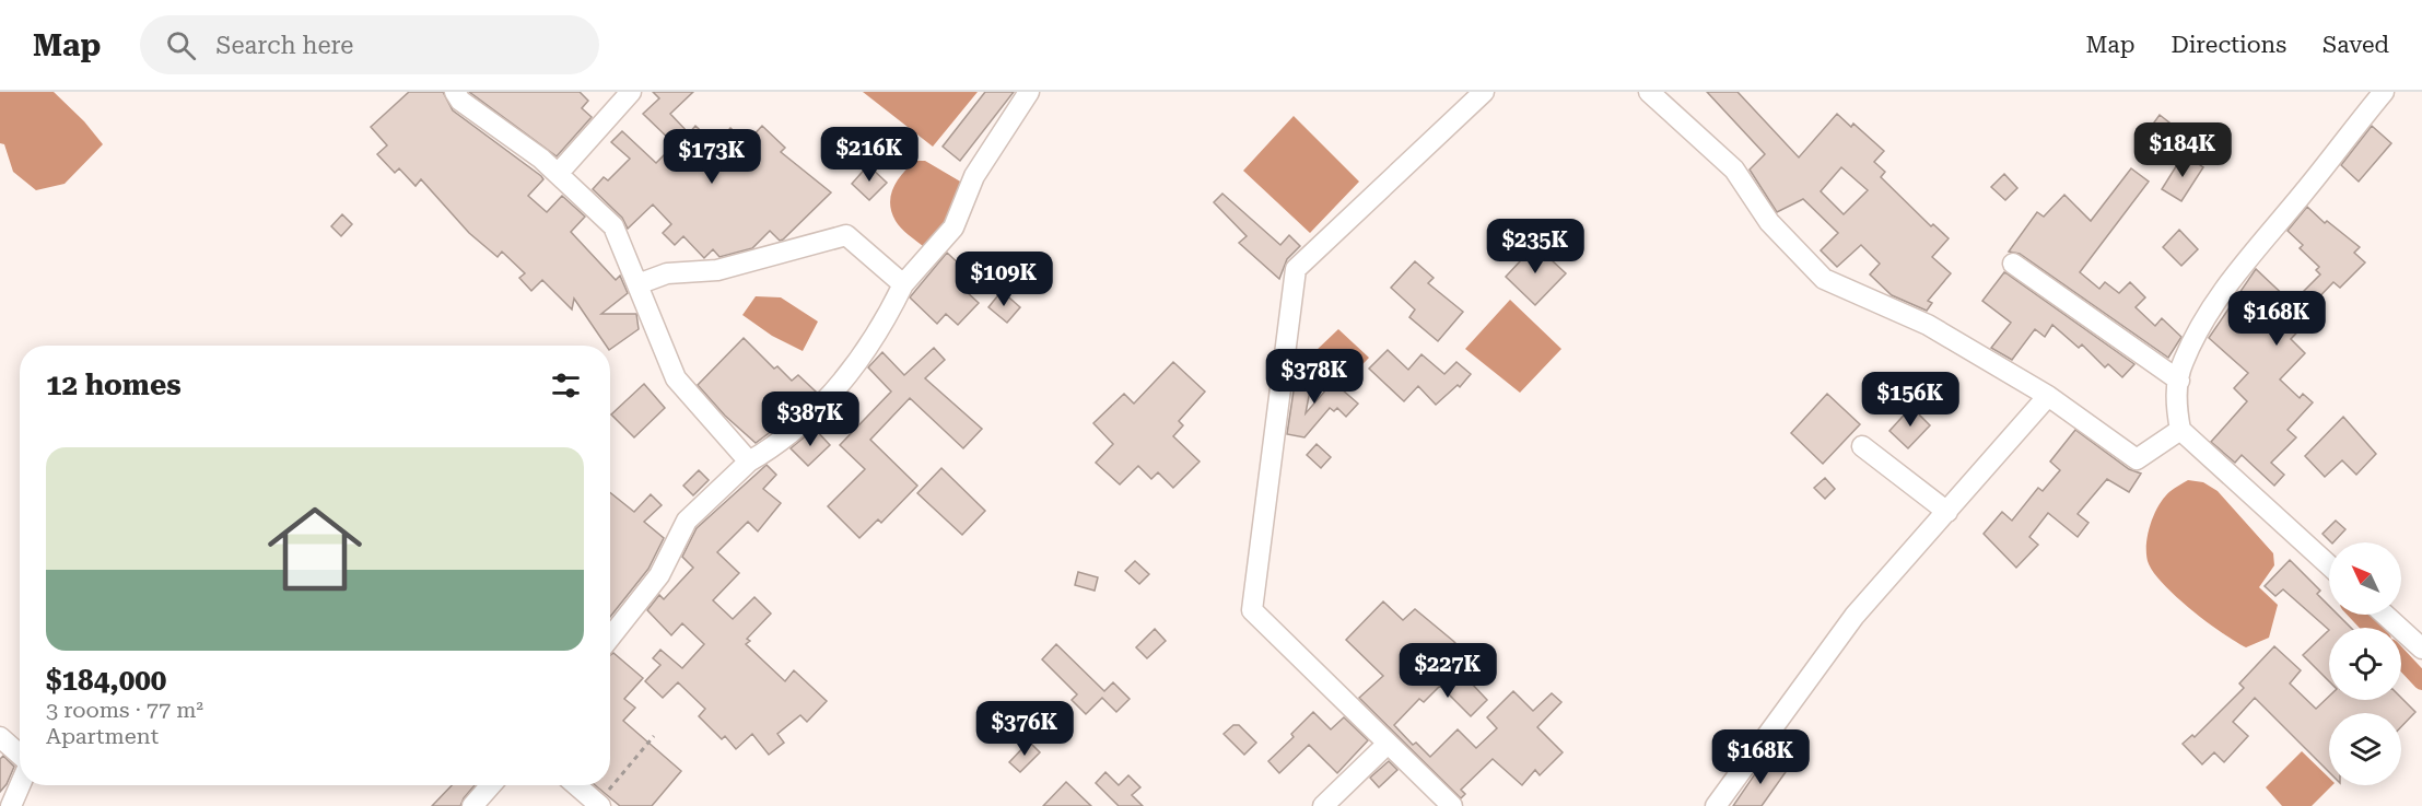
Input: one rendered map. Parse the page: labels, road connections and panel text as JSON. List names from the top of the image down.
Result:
{
  "north": "top left",
  "page": {
    "header": "Map",
    "search": "Search here",
    "nav": ["Map", "Directions", "Saved"],
    "price": [
      "$184K",
      "$216K",
      "$173K",
      "$235K",
      "$109K",
      "$168K",
      "$378K",
      "$156K",
      "$387K",
      "$227K",
      "$376K",
      "$168K"
    ],
    "heading": "12 homes",
    "list": [
      {
        "name": "$184,000",
        "note": "3 rooms · 77 m² · Apartment"
      }
    ]
  }
}
